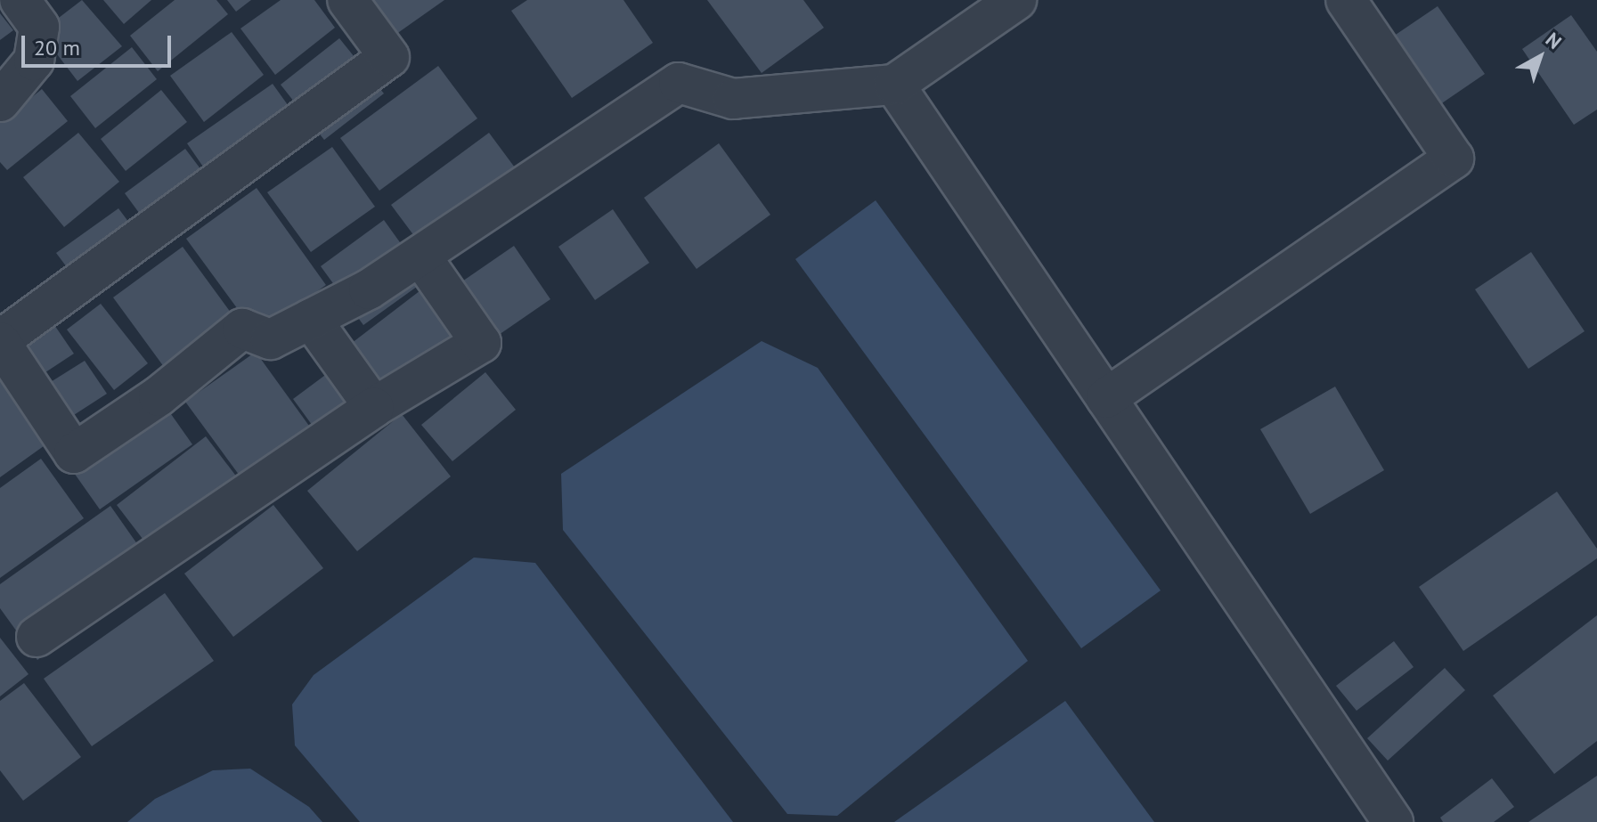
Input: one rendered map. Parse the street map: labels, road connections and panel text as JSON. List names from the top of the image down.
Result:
{
  "scale_bar": "20 m",
  "north": "top right"
}
